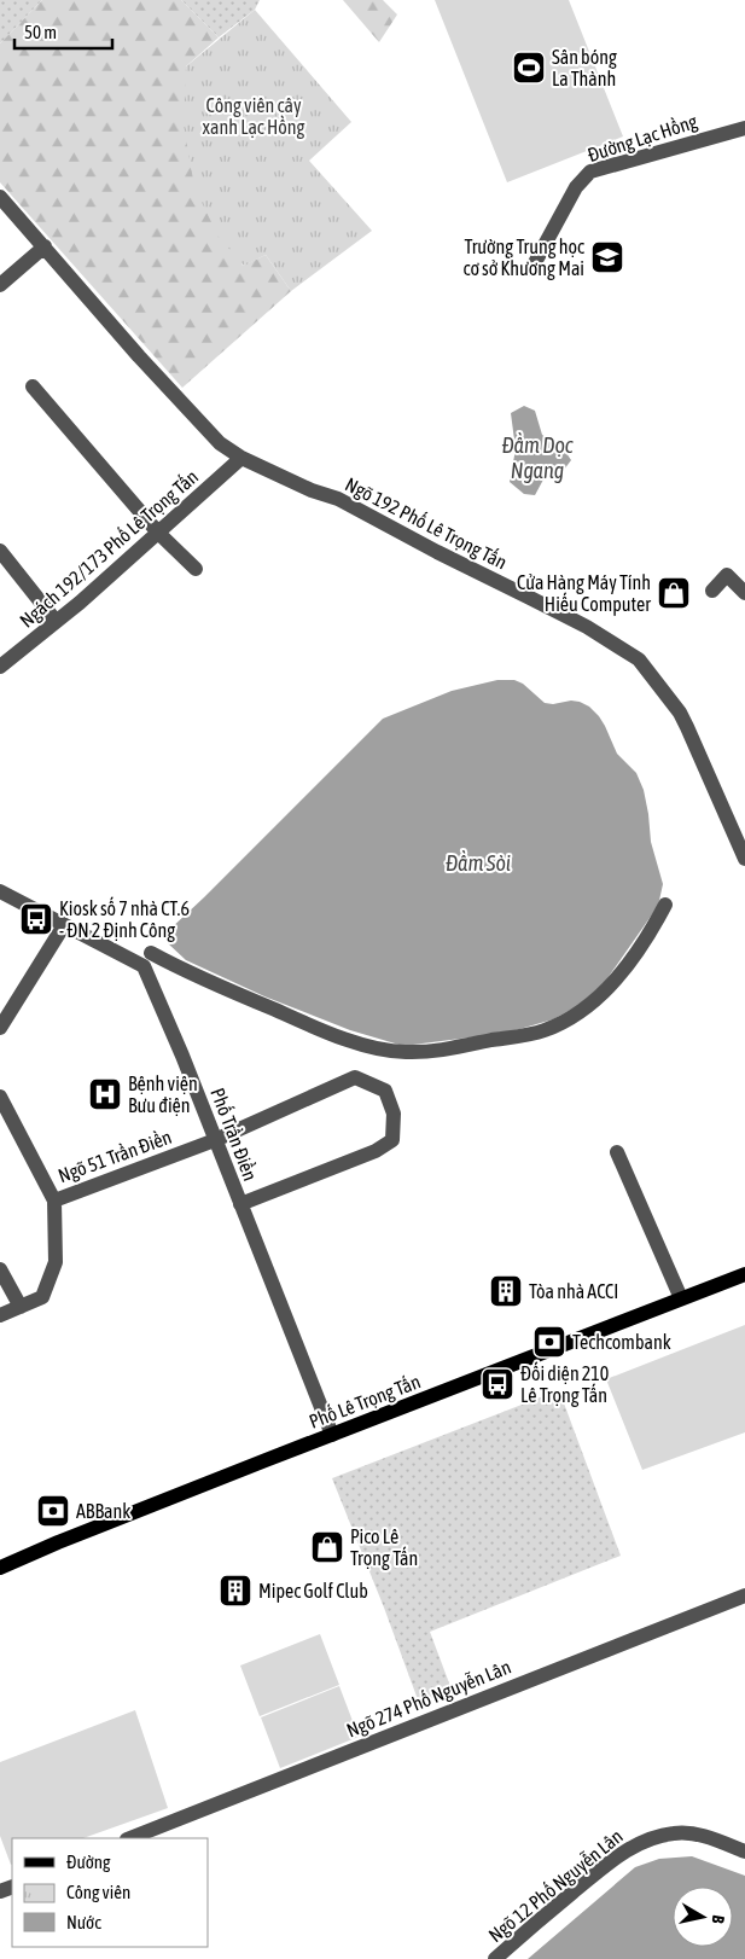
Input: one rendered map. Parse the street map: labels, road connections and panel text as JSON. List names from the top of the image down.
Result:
{
  "streets": {
    "main road": ["Phố Lê Trọng Tấn"],
    "street": [
      "Đường Lạc Hồng",
      "Ngõ 192 Phố Lê Trọng Tấn",
      "Ngách 192/173 Phố Lê Trọng Tấn",
      "Phố Trần Điền",
      "Ngõ 51 Trần Điền",
      "Ngõ 274 Phố Nguyễn Lân",
      "Ngõ 12 Phố Nguyễn Lân"
    ]
  },
  "crossings": [
    ["Ngõ 192 Phố Lê Trọng Tấn", "Ngách 192/173 Phố Lê Trọng Tấn"],
    ["Phố Trần Điền", "Ngõ 51 Trần Điền"],
    ["Phố Trần Điền", "Phố Lê Trọng Tấn"]
  ],
  "water": ["Đầm Dọc Ngang", "Đầm Sòi"],
  "parks": ["Công viên cây xanh Lạc Hồng"],
  "places": {
    "sports": ["Sân bóng La Thành"],
    "school or university": ["Trường Trung học cơ sở Khương Mai"],
    "shop": ["Cửa Hàng Máy Tính Hiếu Computer", "Pico Lê Trọng Tấn"],
    "bus stop": ["Kiosk số 7 nhà CT.6 - ĐN 2 Định Công", "Đối diện 210 Lê Trọng Tấn"],
    "hospital": ["Bệnh viện Bưu điện"],
    "building": ["Tòa nhà ACCI", "Mipec Golf Club"],
    "bank": ["Techcombank", "ABBank"]
  },
  "legend": ["Đường", "Công viên", "Nước"],
  "scale_bar": "50 m",
  "north": "right"
}
